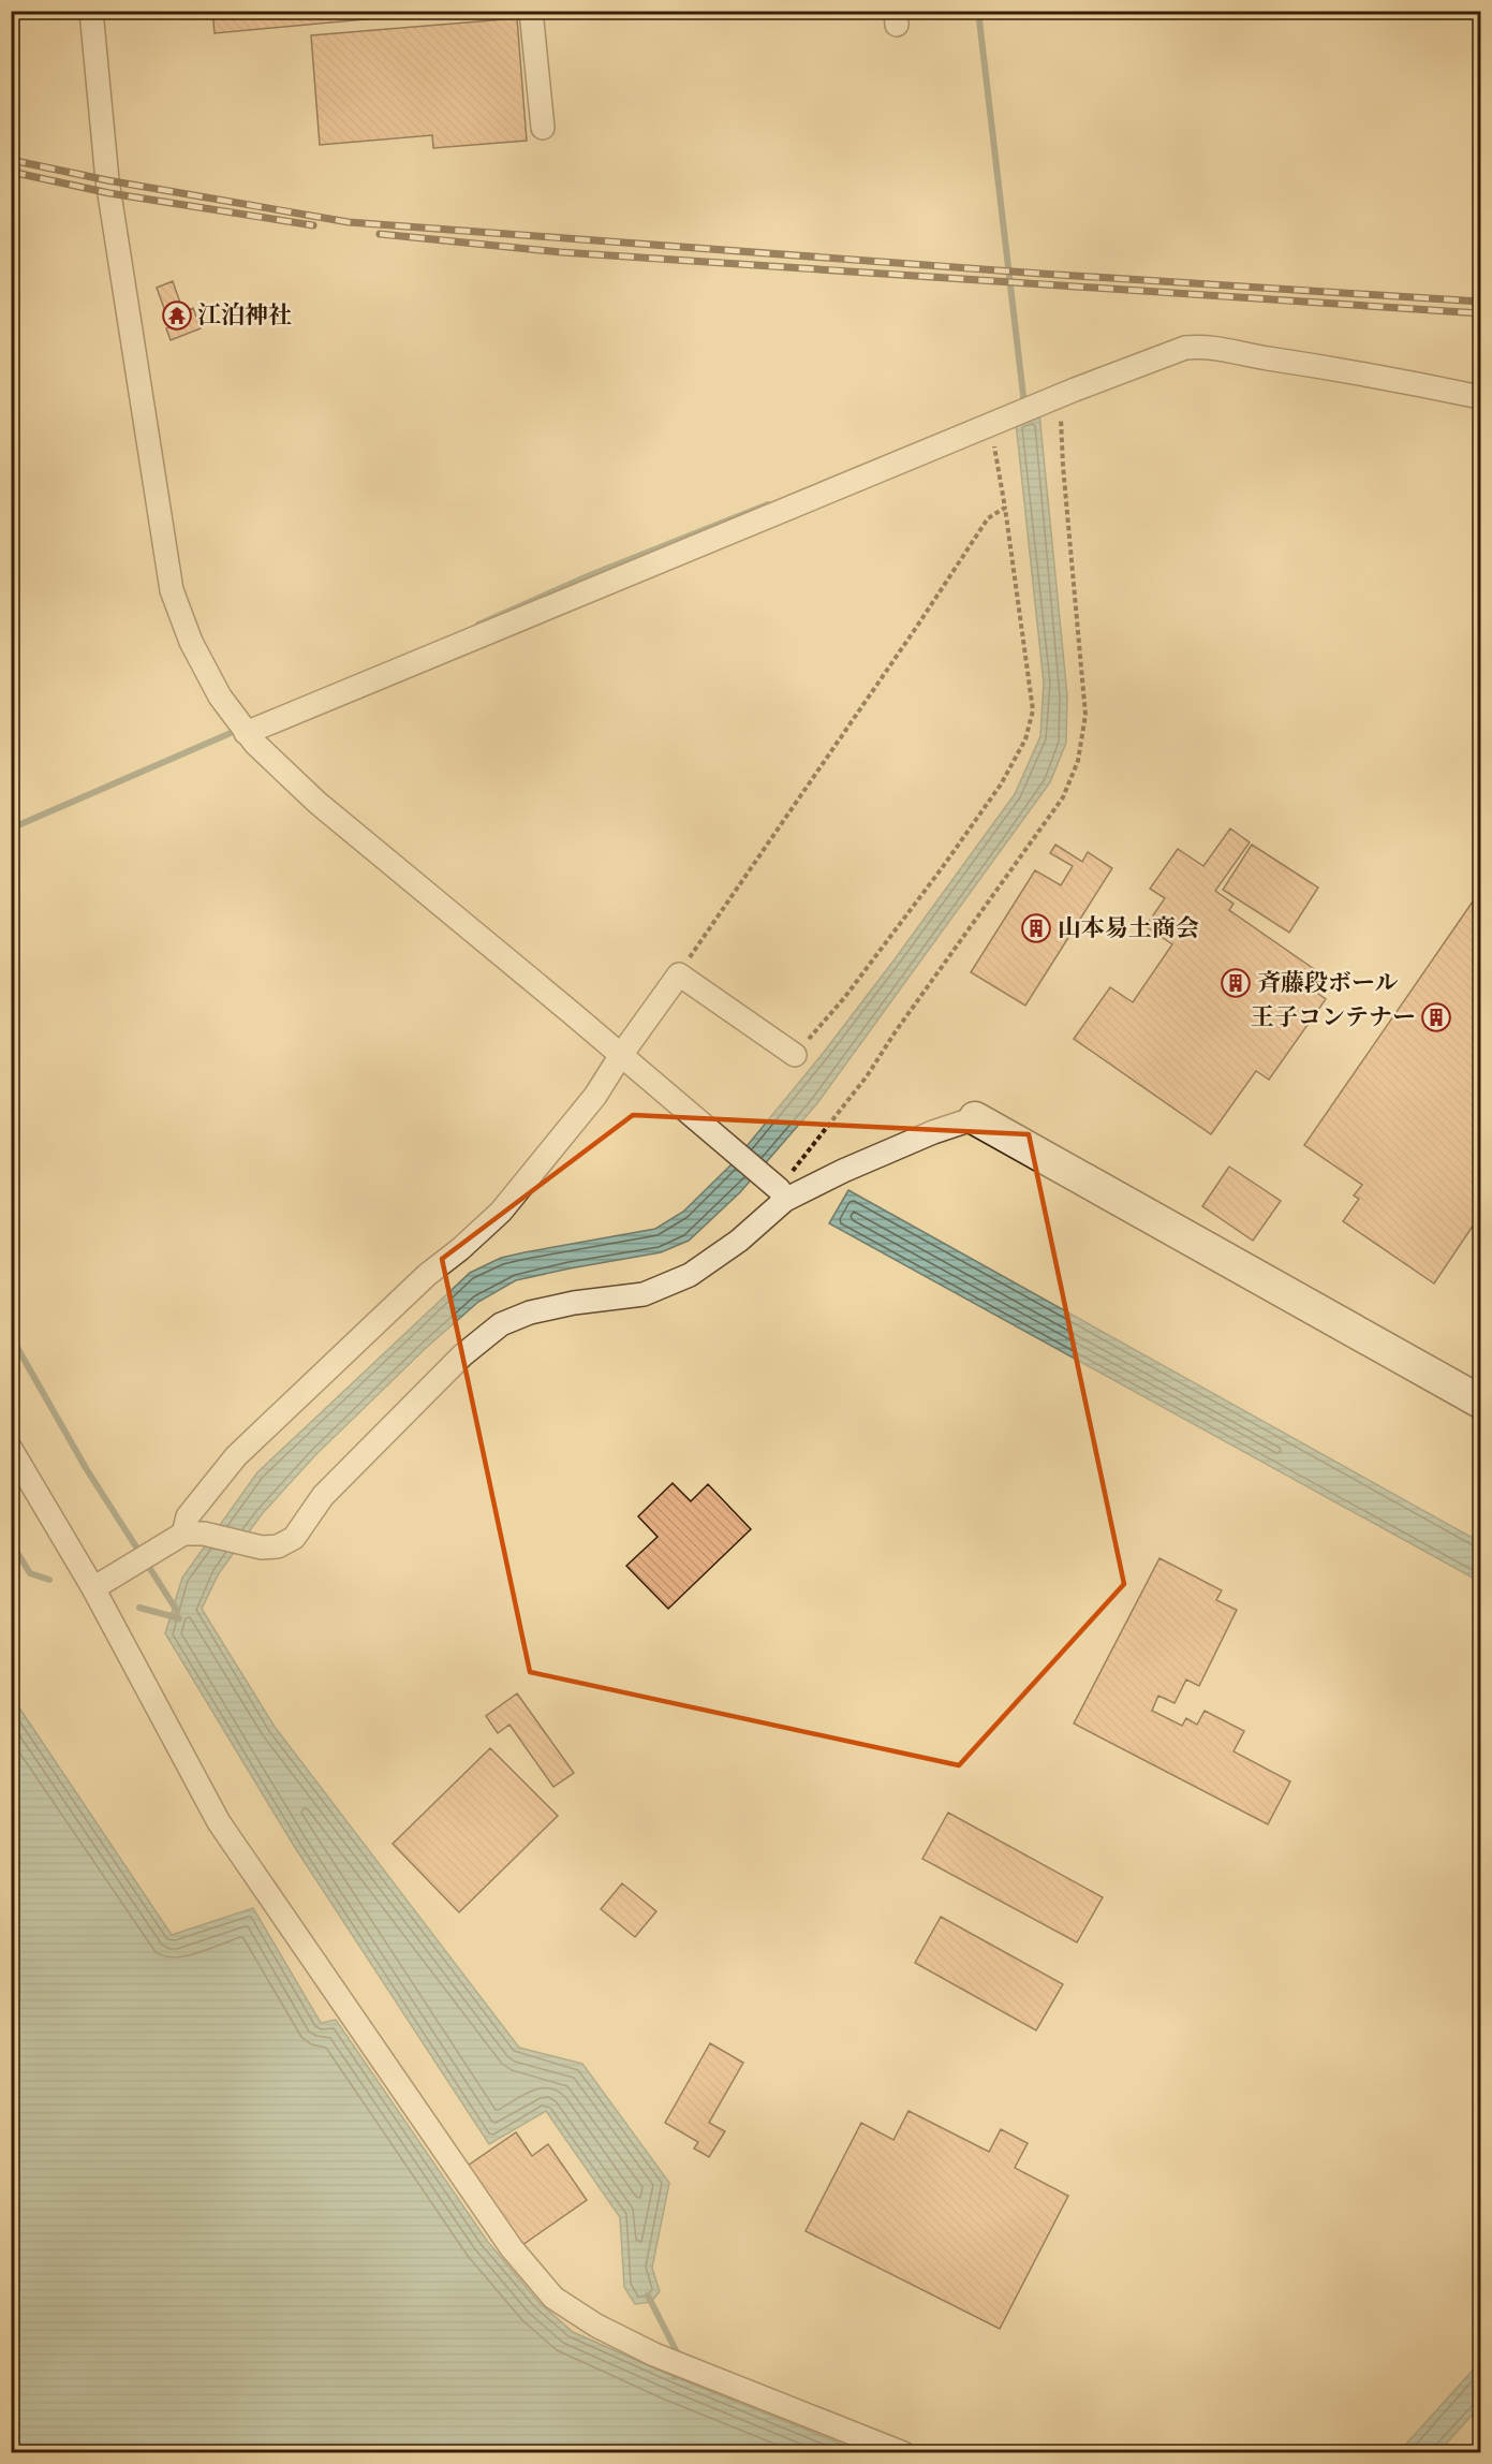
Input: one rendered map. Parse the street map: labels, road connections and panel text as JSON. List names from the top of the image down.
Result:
{
  "places": {
    "temple": ["江泊神社"],
    "building": ["山本易土商会", "斉藤段ボール", "王子コンテナー"]
  }
}
